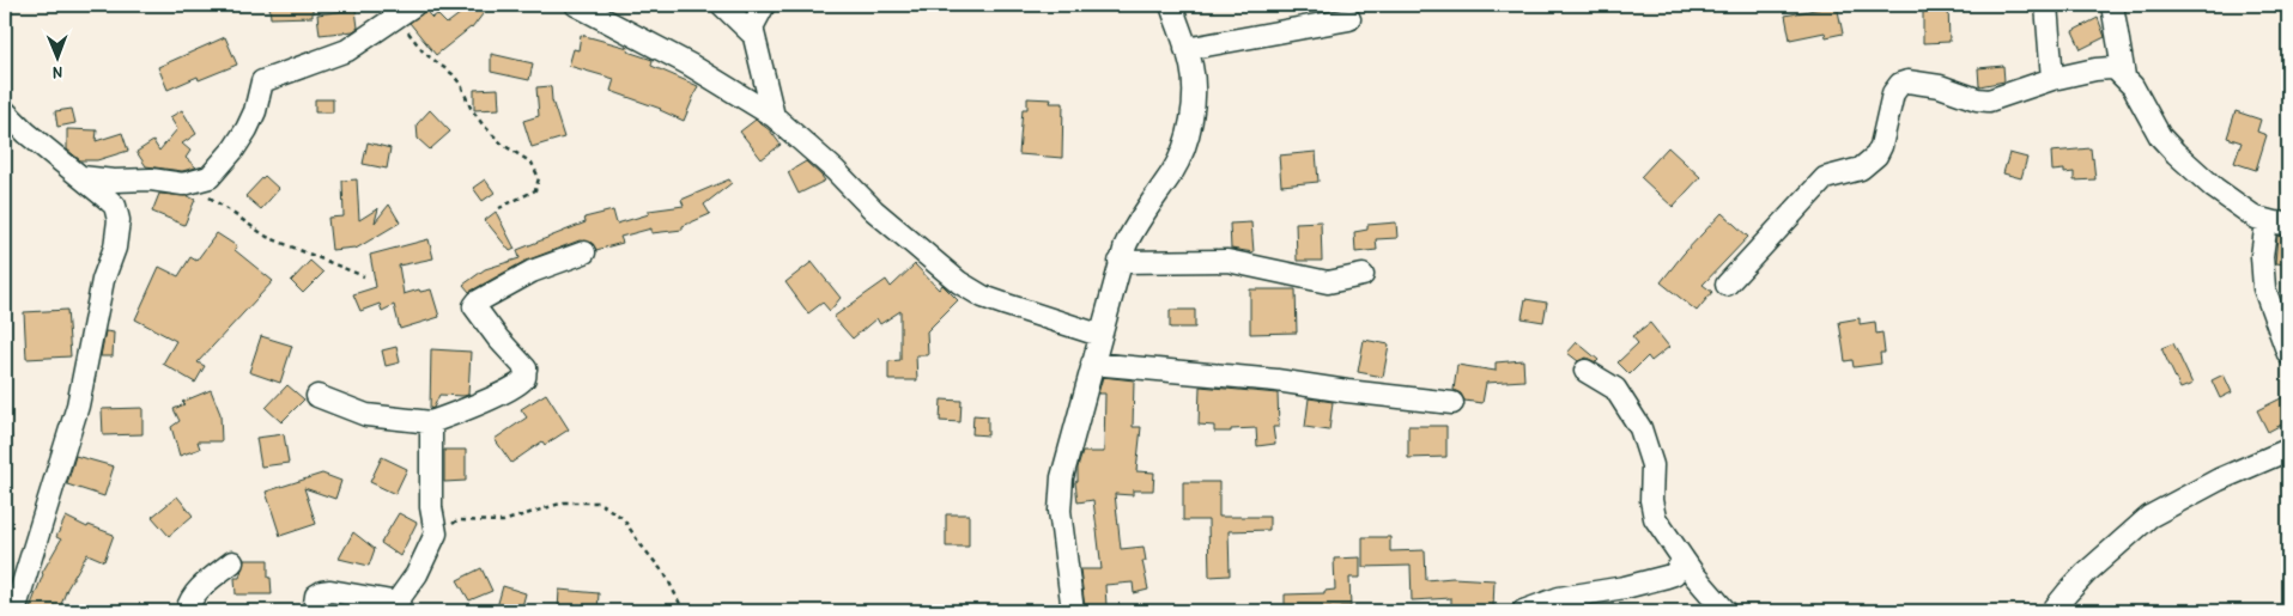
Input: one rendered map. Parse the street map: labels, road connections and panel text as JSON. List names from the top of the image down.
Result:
{
  "north": "bottom"
}
